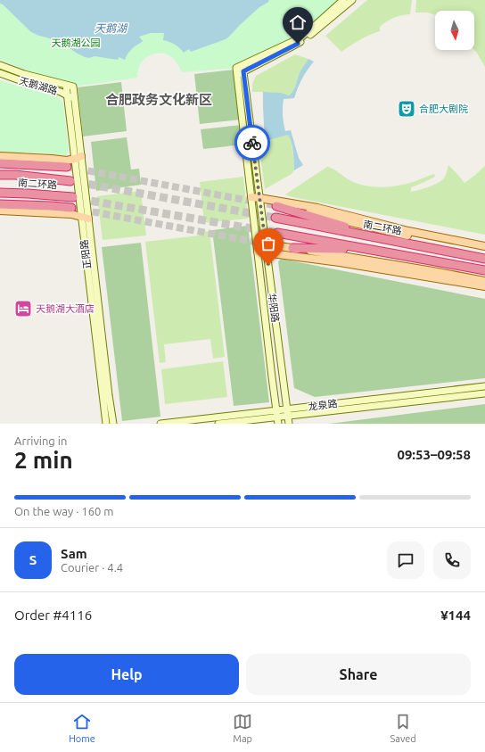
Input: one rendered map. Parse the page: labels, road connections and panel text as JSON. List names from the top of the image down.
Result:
{
  "streets": {
    "highway": ["南二环路"],
    "street": [
      "天鹅湖路",
      "正阳路",
      "华阳路",
      "龙泉路"
    ]
  },
  "crossings": [
    ["天鹅湖路", "正阳路"],
    ["华阳路", "龙泉路"]
  ],
  "districts": ["合肥政务文化新区"],
  "water": ["天鹅湖"],
  "parks": ["天鹅湖公园"],
  "places": {
    "theatre": ["合肥大剧院"],
    "hotel": ["天鹅湖大酒店"]
  },
  "north": "bottom",
  "page": {
    "heading": ["2 min", "Arriving in", "09:53–09:58"],
    "panel": [
      "Sam",
      "Courier · 4.4",
      "Order #4116",
      "¥144"
    ],
    "bar": "On the way · 160 m",
    "round": "S",
    "buttons": ["Help", "Share"],
    "tabs": ["Home", "Map", "Saved"]
  }
}
